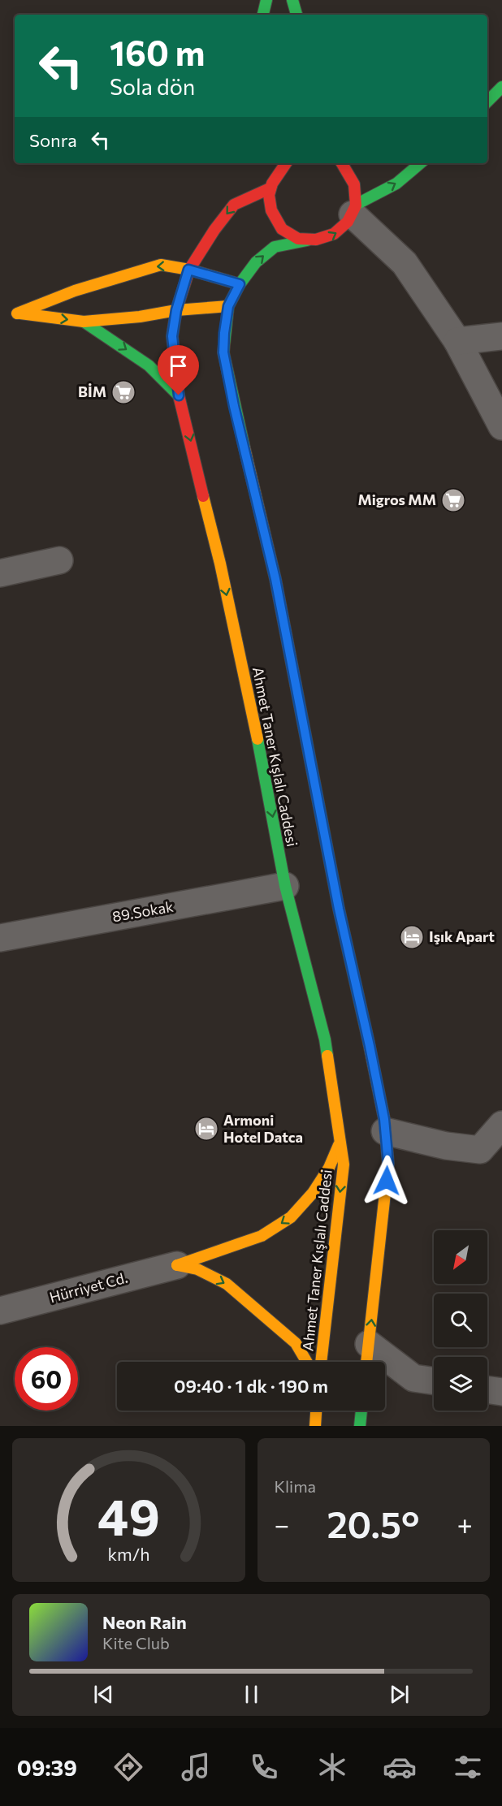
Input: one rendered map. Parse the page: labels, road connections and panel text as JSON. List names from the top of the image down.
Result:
{
  "streets": {
    "main road": ["Ahmet Taner Kışlalı Caddesi"],
    "street": ["89.Sokak", "Hürriyet Cd."]
  },
  "crossings": [
    ["Ahmet Taner Kışlalı Caddesi", "89.Sokak"]
  ],
  "places": {
    "supermarket": ["BİM", "Migros MM"],
    "hotel": ["Işık Apart", "Armoni Hotel Datca"]
  },
  "north": "bottom left",
  "page": {
    "turn": ["160 m", "Sola dön"],
    "then": "Sonra",
    "limit": "60",
    "trip": "09:40 · 1 dk · 190 m",
    "tile": "Klima",
    "heat": ["−", "20.5°", "+"],
    "song": ["Neon Rain", "Kite Club"],
    "tabs": "09:39",
    "gauge": ["49", "km/h"]
  }
}
